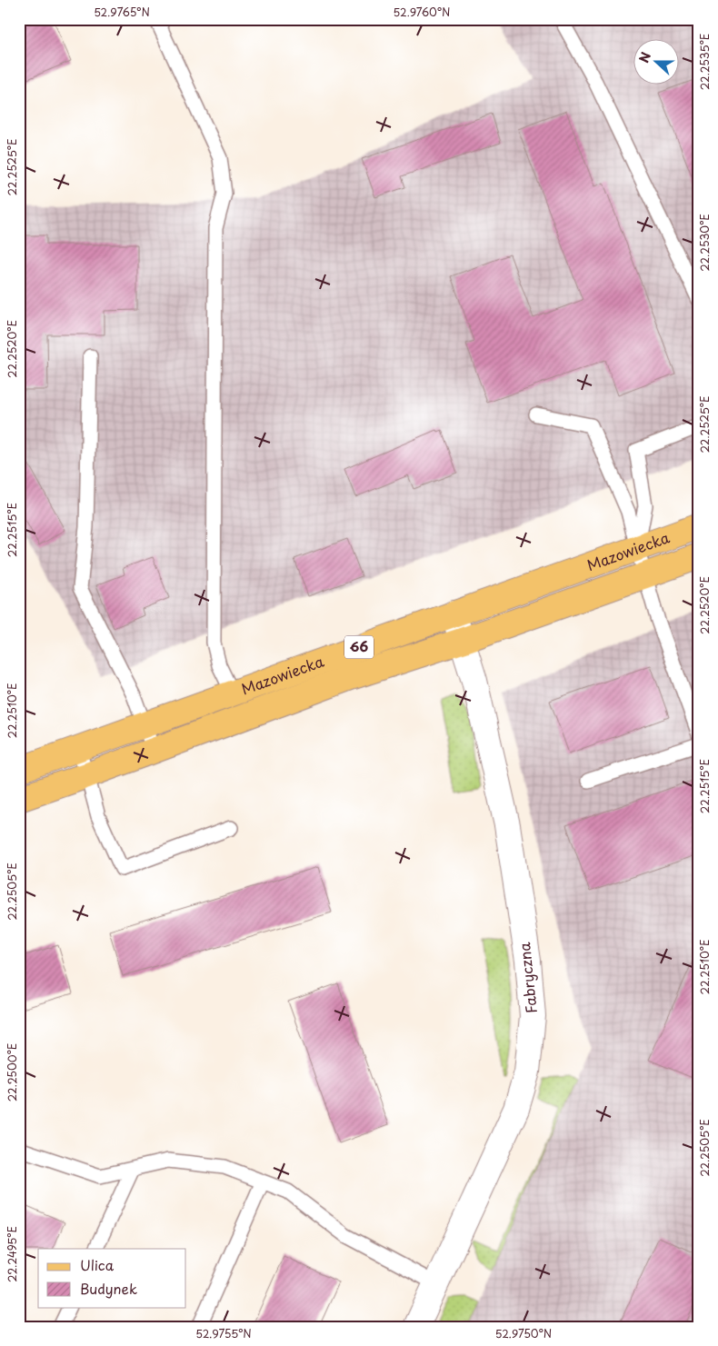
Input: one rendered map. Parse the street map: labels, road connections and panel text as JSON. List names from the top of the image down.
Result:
{
  "streets": {
    "main road": ["Mazowiecka", "66"],
    "street": ["Fabryczna"]
  },
  "crossings": [
    ["Mazowiecka", "Fabryczna"]
  ],
  "legend": ["Ulica", "Budynek"],
  "north": "left",
  "coordinates": [
    "52.9765°N",
    "52.9760°N",
    "22.2535°E",
    "22.2525°E",
    "22.2530°E",
    "22.2520°E",
    "22.2515°E",
    "22.2510°E",
    "22.2505°E",
    "22.2500°E",
    "22.2495°E",
    "52.9755°N",
    "52.9750°N"
  ]
}
